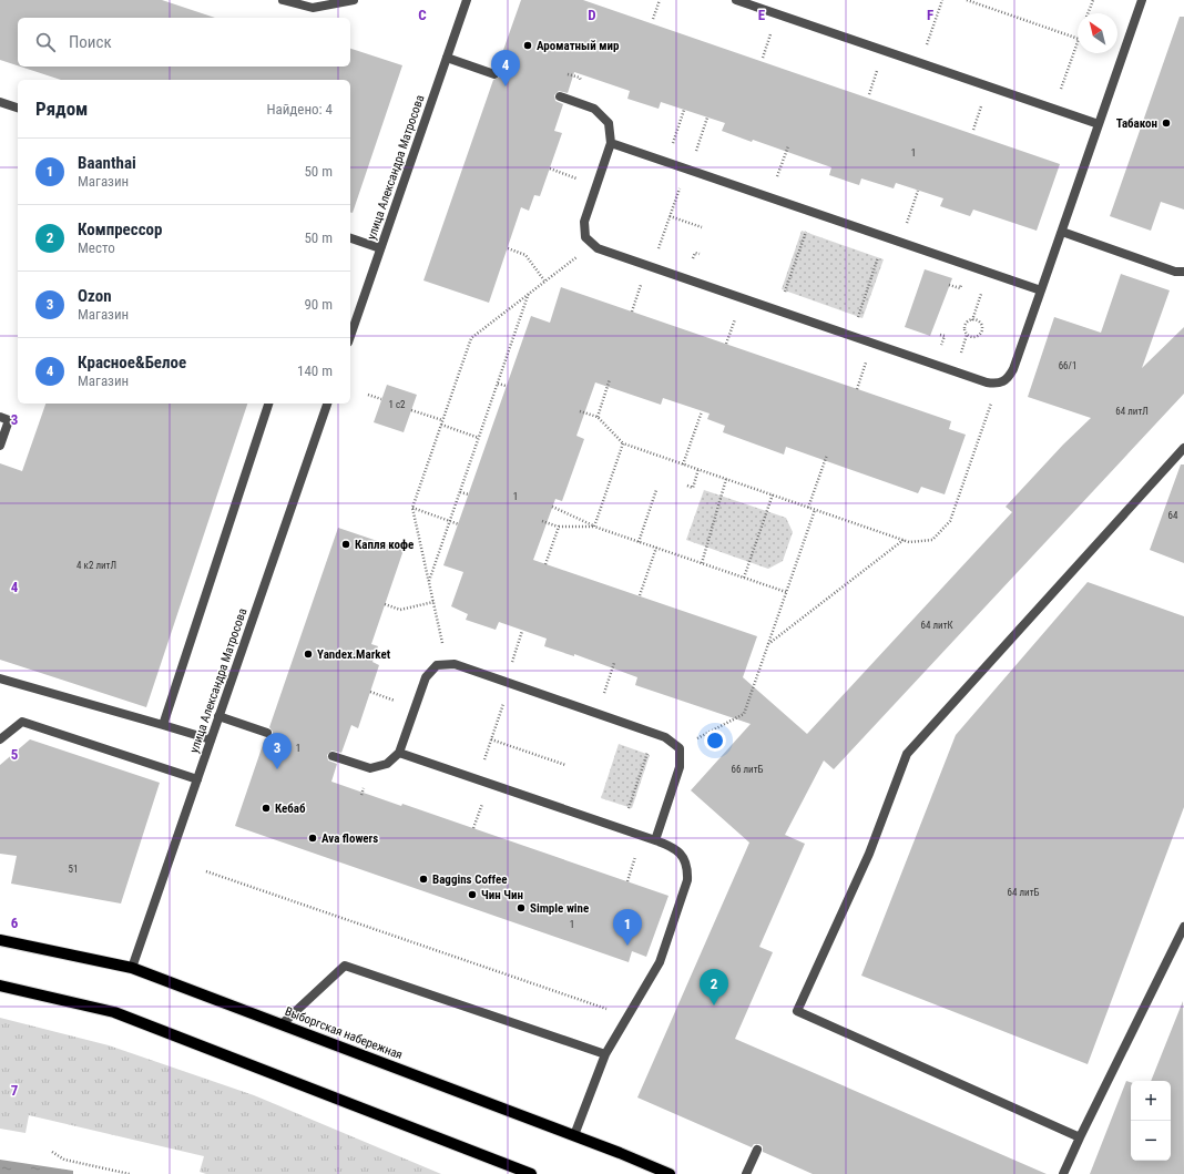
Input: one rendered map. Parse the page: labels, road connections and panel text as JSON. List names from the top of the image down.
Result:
{
  "streets": {
    "main road": ["Выборгская набережная"],
    "street": ["улица Александра Матросова"]
  },
  "crossings": [
    ["улица Александра Матросова", "Выборгская набережная"]
  ],
  "places": [
    "Ароматный мир",
    "Табакон",
    "Капля кофе",
    "Yandex.Market",
    "Кебаб",
    "Ava flowers",
    "Baggins Coffee",
    "Чин Чин",
    "Simple wine"
  ],
  "house_numbers": [
    "1",
    "66/1",
    "1 с2",
    "64 литЛ",
    "1",
    "64",
    "4 к2 литЛ",
    "64 литК",
    "1",
    "66 литБ",
    "51",
    "64 литБ",
    "1"
  ],
  "north": "top left",
  "page": {
    "search": "Поиск",
    "pins": [
      "4",
      "3",
      "1",
      "2"
    ],
    "heading": ["Рядом", "Найдено: 4"],
    "list": [
      {
        "mark": "1",
        "name": "Baanthai",
        "note": "Магазин",
        "value": "50 m"
      },
      {
        "mark": "2",
        "name": "Компрессор",
        "note": "Место",
        "value": "50 m"
      },
      {
        "mark": "3",
        "name": "Ozon",
        "note": "Магазин",
        "value": "90 m"
      },
      {
        "mark": "4",
        "name": "Красное&Белое",
        "note": "Магазин",
        "value": "140 m"
      }
    ],
    "map_buttons": ["+", "−"]
  },
  "grid": {
    "columns": [
      "C",
      "D",
      "E",
      "F"
    ],
    "rows": [
      "3",
      "4",
      "5",
      "6",
      "7"
    ]
  }
}
